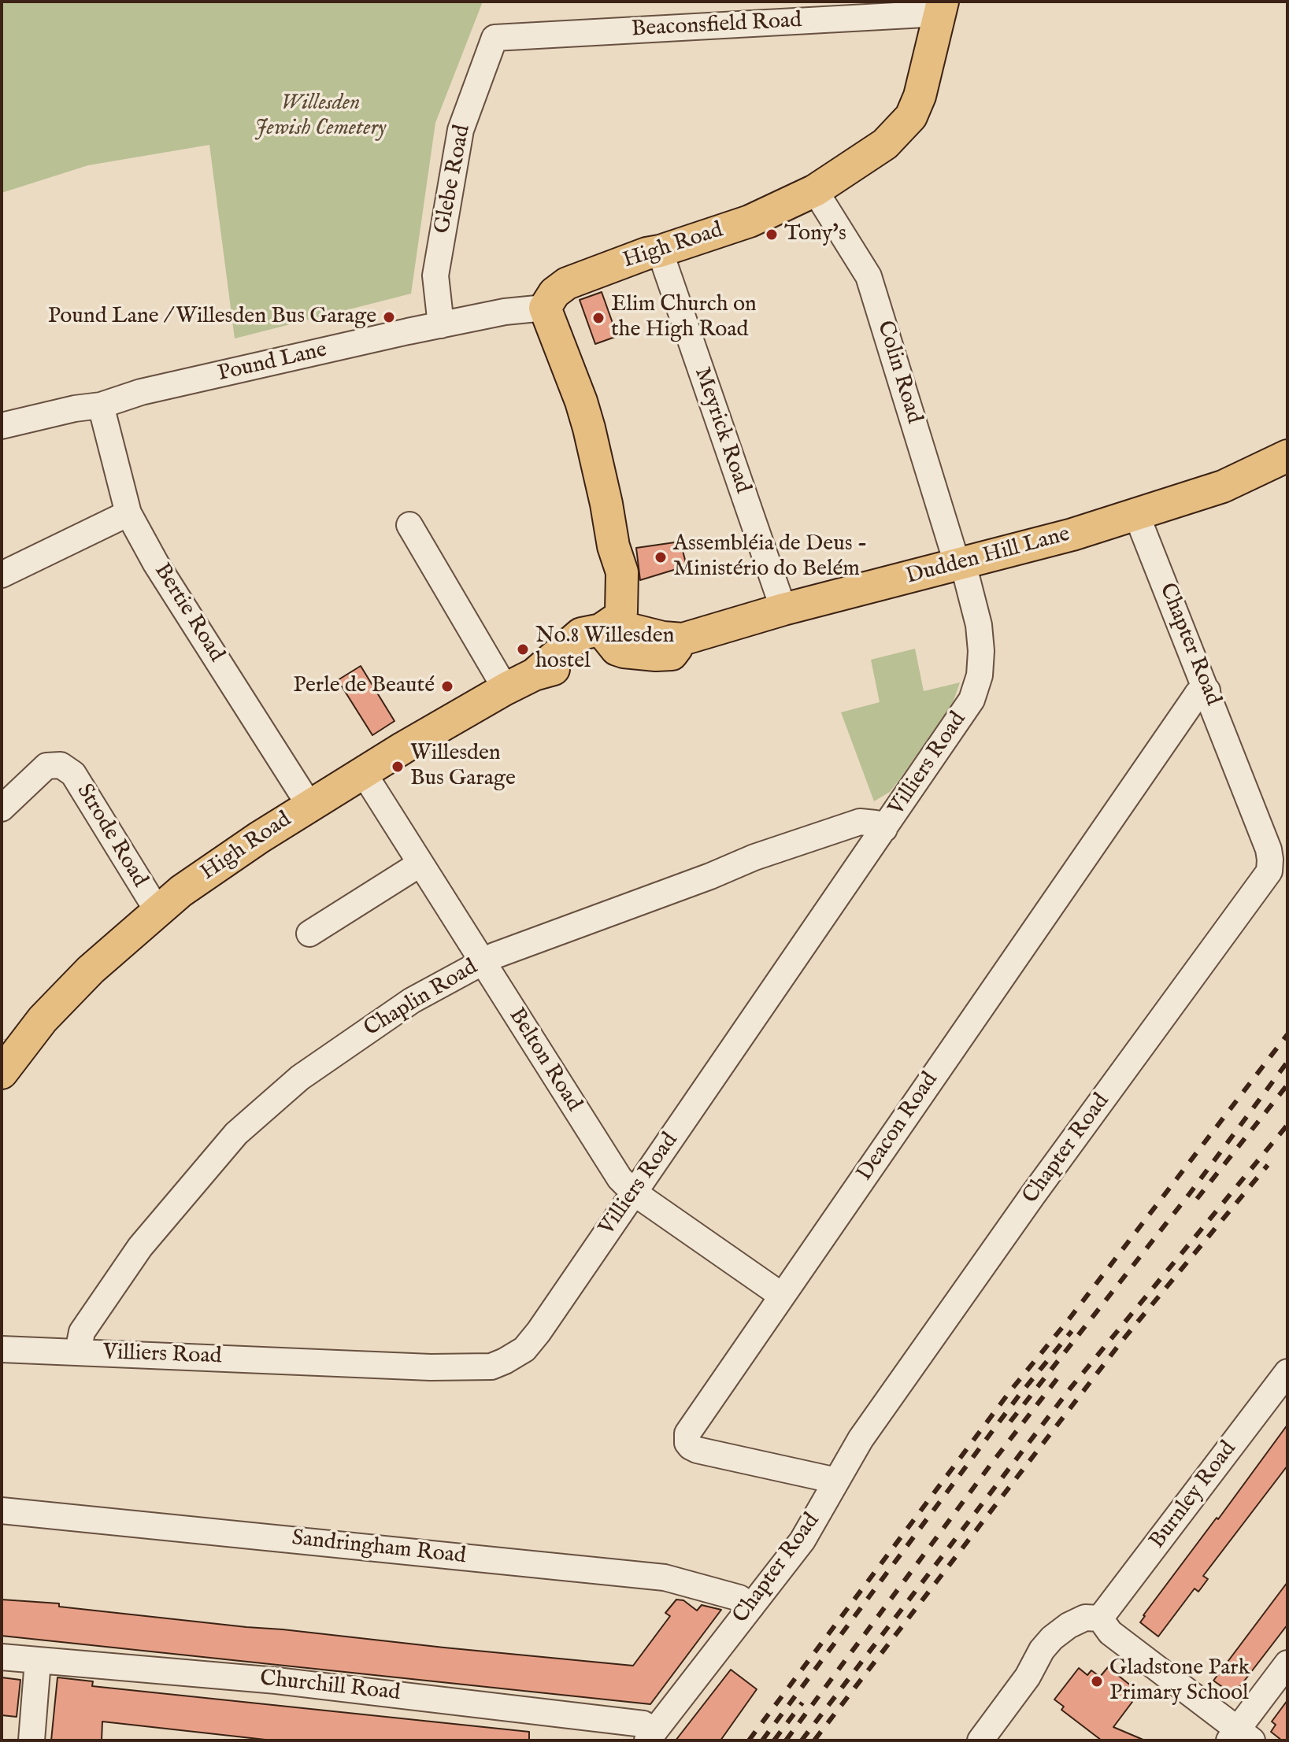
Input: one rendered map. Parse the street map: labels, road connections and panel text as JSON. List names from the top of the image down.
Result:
{
  "streets": {
    "main road": ["High Road", "Dudden Hill Lane"],
    "street": [
      "Beaconsfield Road",
      "Glebe Road",
      "Pound Lane",
      "Colin Road",
      "Meyrick Road",
      "Bertie Road",
      "Chapter Road",
      "Villiers Road",
      "Strode Road",
      "Chaplin Road",
      "Belton Road",
      "Deacon Road",
      "Burnley Road",
      "Sandringham Road",
      "Churchill Road"
    ]
  },
  "crossings": [
    ["Beaconsfield Road", "Glebe Road"],
    ["Beaconsfield Road", "High Road"],
    ["Glebe Road", "Pound Lane"],
    ["High Road", "Pound Lane"],
    ["High Road", "Colin Road"],
    ["High Road", "Meyrick Road"],
    ["High Road", "Dudden Hill Lane"],
    ["High Road", "Bertie Road"],
    ["High Road", "Strode Road"],
    ["High Road", "Belton Road"],
    ["Pound Lane", "Bertie Road"],
    ["Colin Road", "Dudden Hill Lane"],
    ["Colin Road", "Villiers Road"],
    ["Meyrick Road", "Dudden Hill Lane"],
    ["Dudden Hill Lane", "Chapter Road"],
    ["Dudden Hill Lane", "Villiers Road"],
    ["Chapter Road", "Deacon Road"],
    ["Chapter Road", "Sandringham Road"],
    ["Chapter Road", "Churchill Road"],
    ["Villiers Road", "Chaplin Road"],
    ["Villiers Road", "Belton Road"],
    ["Chaplin Road", "Belton Road"],
    ["Belton Road", "Deacon Road"]
  ],
  "parks": ["Willesden Jewish Cemetery"],
  "places": [
    "Tony's",
    "Pound Lane / Willesden Bus Garage",
    "Elim Church on the High Road",
    "Assembléia de Deus - Ministério do Belém",
    "No.8 Willesden hostel",
    "Perle de Beauté",
    "Willesden Bus Garage",
    "Gladstone Park Primary School"
  ]
}
